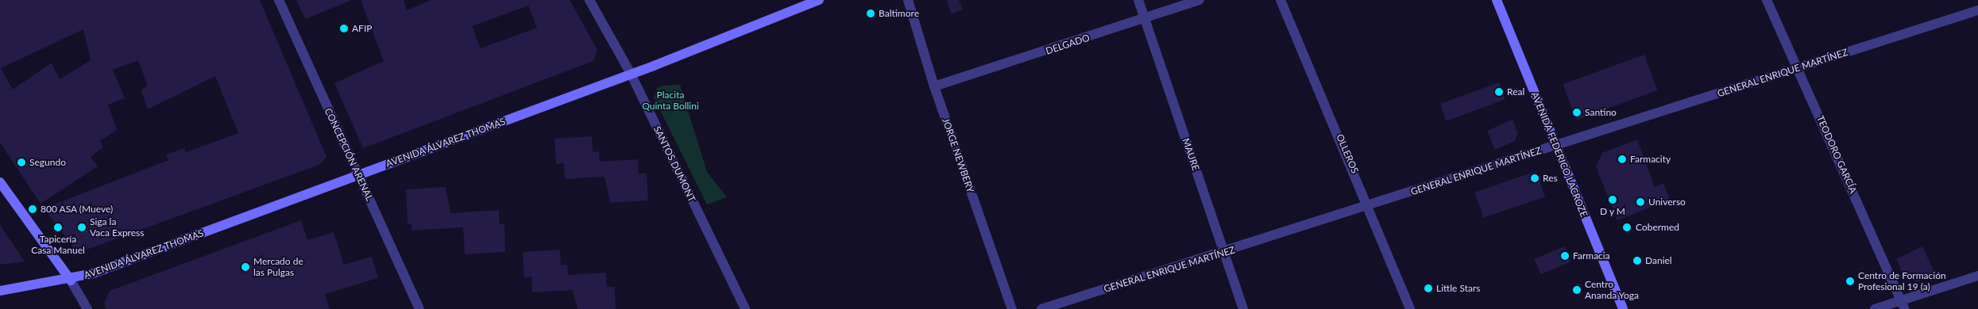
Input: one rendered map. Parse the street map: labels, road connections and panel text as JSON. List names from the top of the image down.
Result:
{
  "streets": {
    "main road": ["AVENIDA ÁLVAREZ THOMAS", "AVENIDA FEDERICO LACROZE"],
    "street": [
      "DELGADO",
      "GENERAL ENRIQUE MARTÍNEZ",
      "OLLEROS",
      "CONCEPCIÓN ARENAL",
      "MAURE",
      "TEODORO GARCÍA",
      "JORGE NEWBERY",
      "SANTOS DUMONT"
    ]
  },
  "crossings": [
    ["DELGADO", "MAURE"],
    ["DELGADO", "JORGE NEWBERY"],
    ["GENERAL ENRIQUE MARTÍNEZ", "OLLEROS"],
    ["GENERAL ENRIQUE MARTÍNEZ", "MAURE"],
    ["GENERAL ENRIQUE MARTÍNEZ", "AVENIDA FEDERICO LACROZE"],
    ["GENERAL ENRIQUE MARTÍNEZ", "TEODORO GARCÍA"],
    ["AVENIDA ÁLVAREZ THOMAS", "CONCEPCIÓN ARENAL"],
    ["AVENIDA ÁLVAREZ THOMAS", "SANTOS DUMONT"]
  ],
  "parks": ["Placita Quinta Bollini"],
  "places": [
    "Baltimore",
    "AFIP",
    "Real",
    "Santino",
    "Farmacity",
    "Segundo",
    "Res",
    "D y M",
    "Universo",
    "800 ASA (Mueve)",
    "Tapicería Casa Manuel",
    "Siga la Vaca Express",
    "Cobermed",
    "Farmacia",
    "Daniel",
    "Mercado de las Pulgas",
    "Centro de Formación Profesional 19 (a)",
    "Little Stars",
    "Centro Ananda Yoga"
  ]
}
